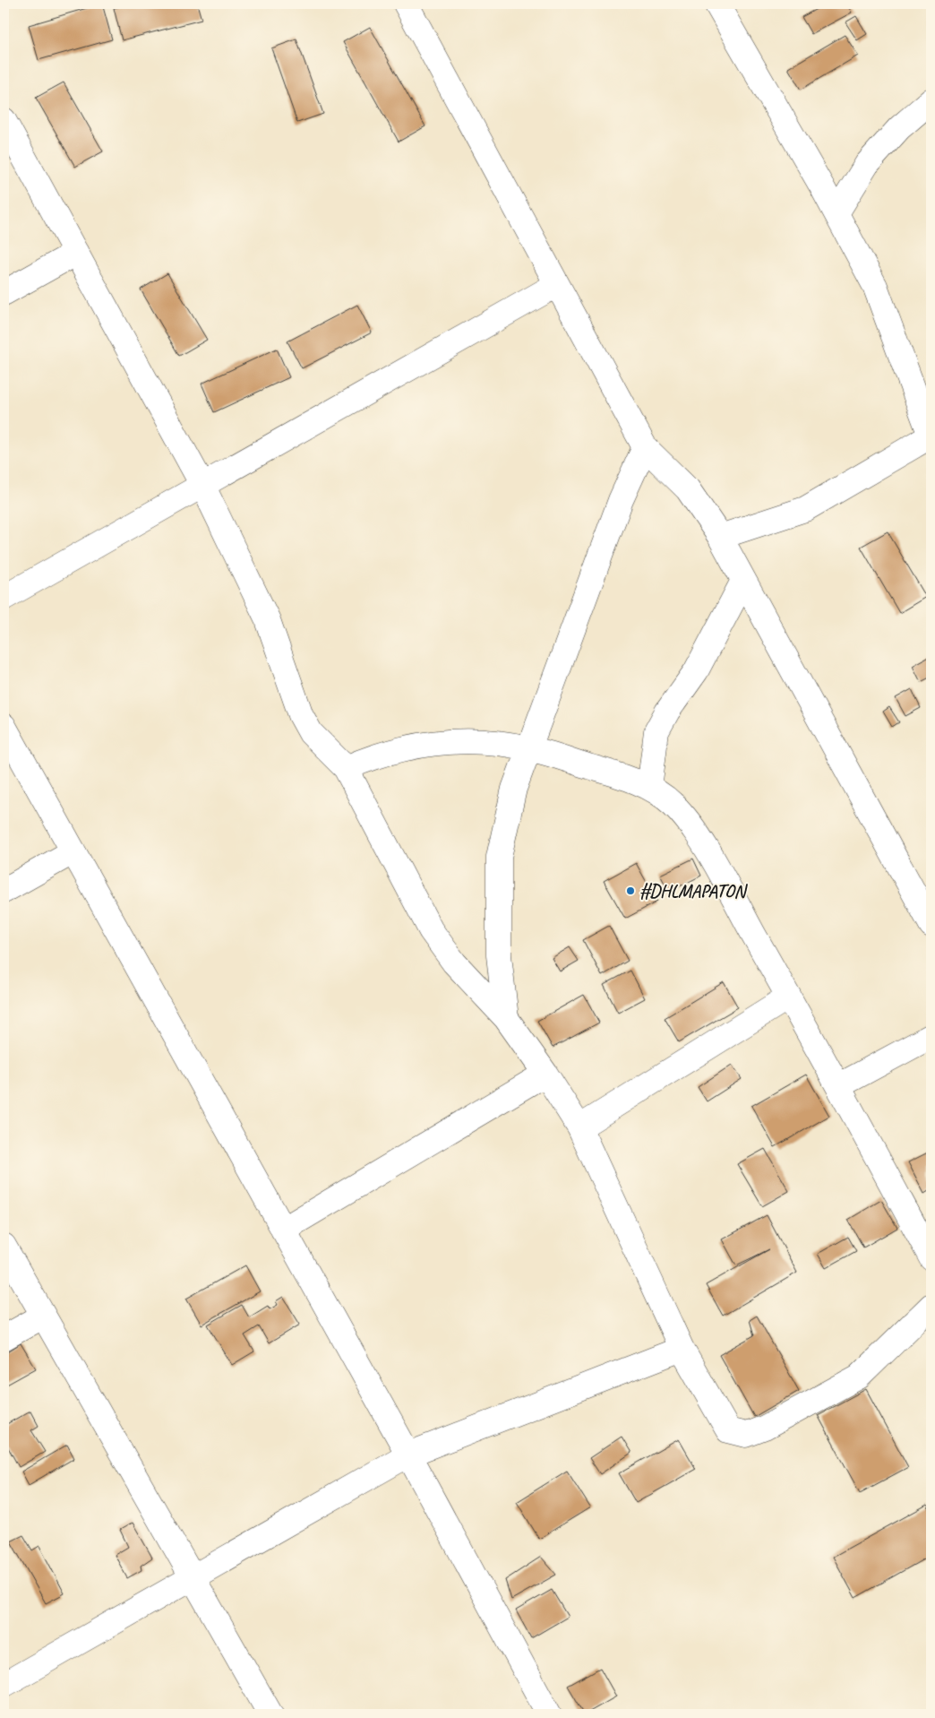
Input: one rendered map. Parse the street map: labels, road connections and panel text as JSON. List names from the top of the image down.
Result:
{
  "places": ["#DHLMAPATON"]
}
